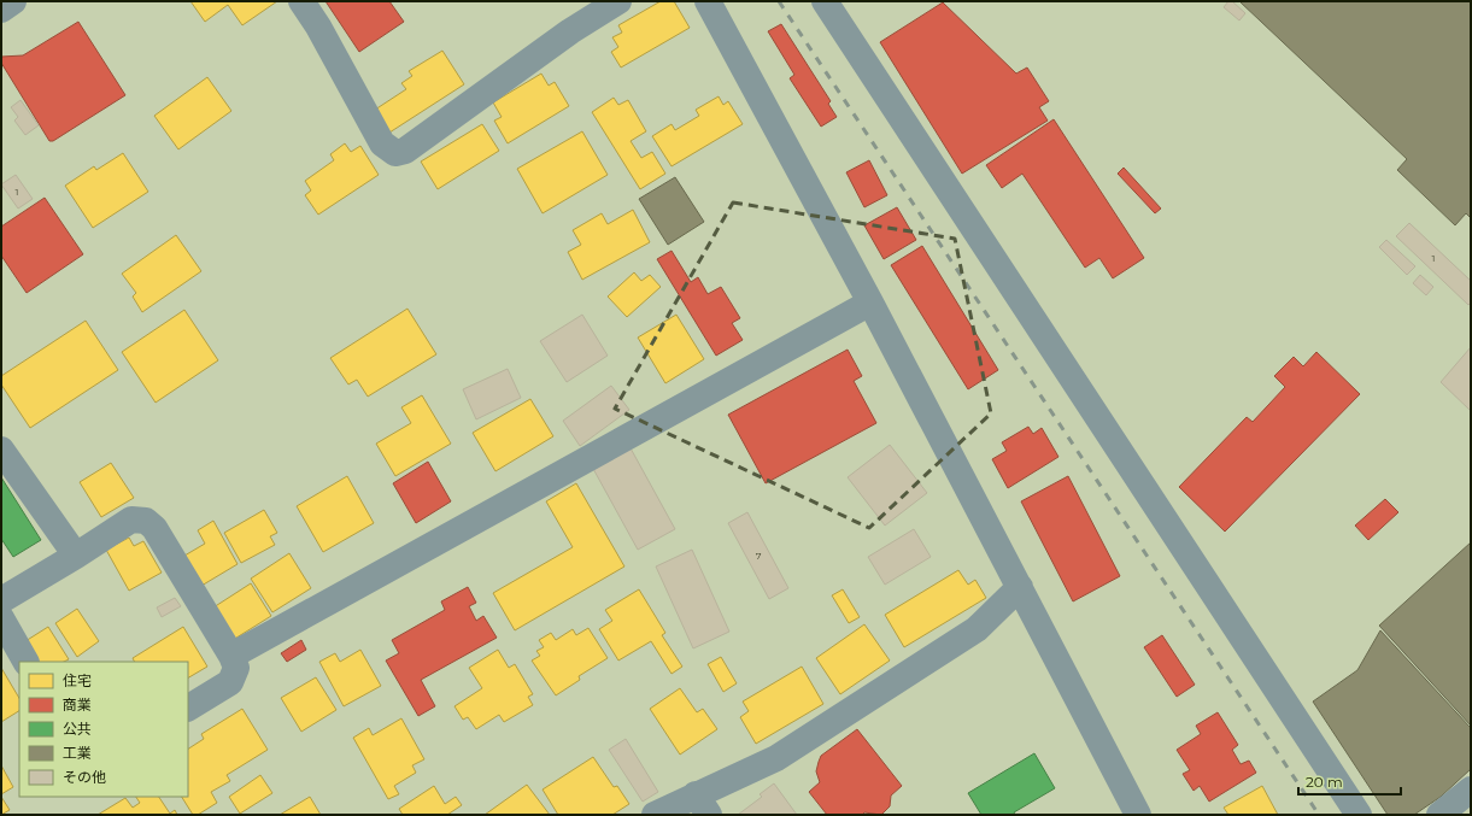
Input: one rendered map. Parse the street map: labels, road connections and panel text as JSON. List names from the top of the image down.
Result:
{
  "house_numbers": ["1", "1", "7"],
  "legend": [
    "住宅",
    "商業",
    "公共",
    "工業",
    "その他"
  ],
  "scale_bar": "20 m"
}
